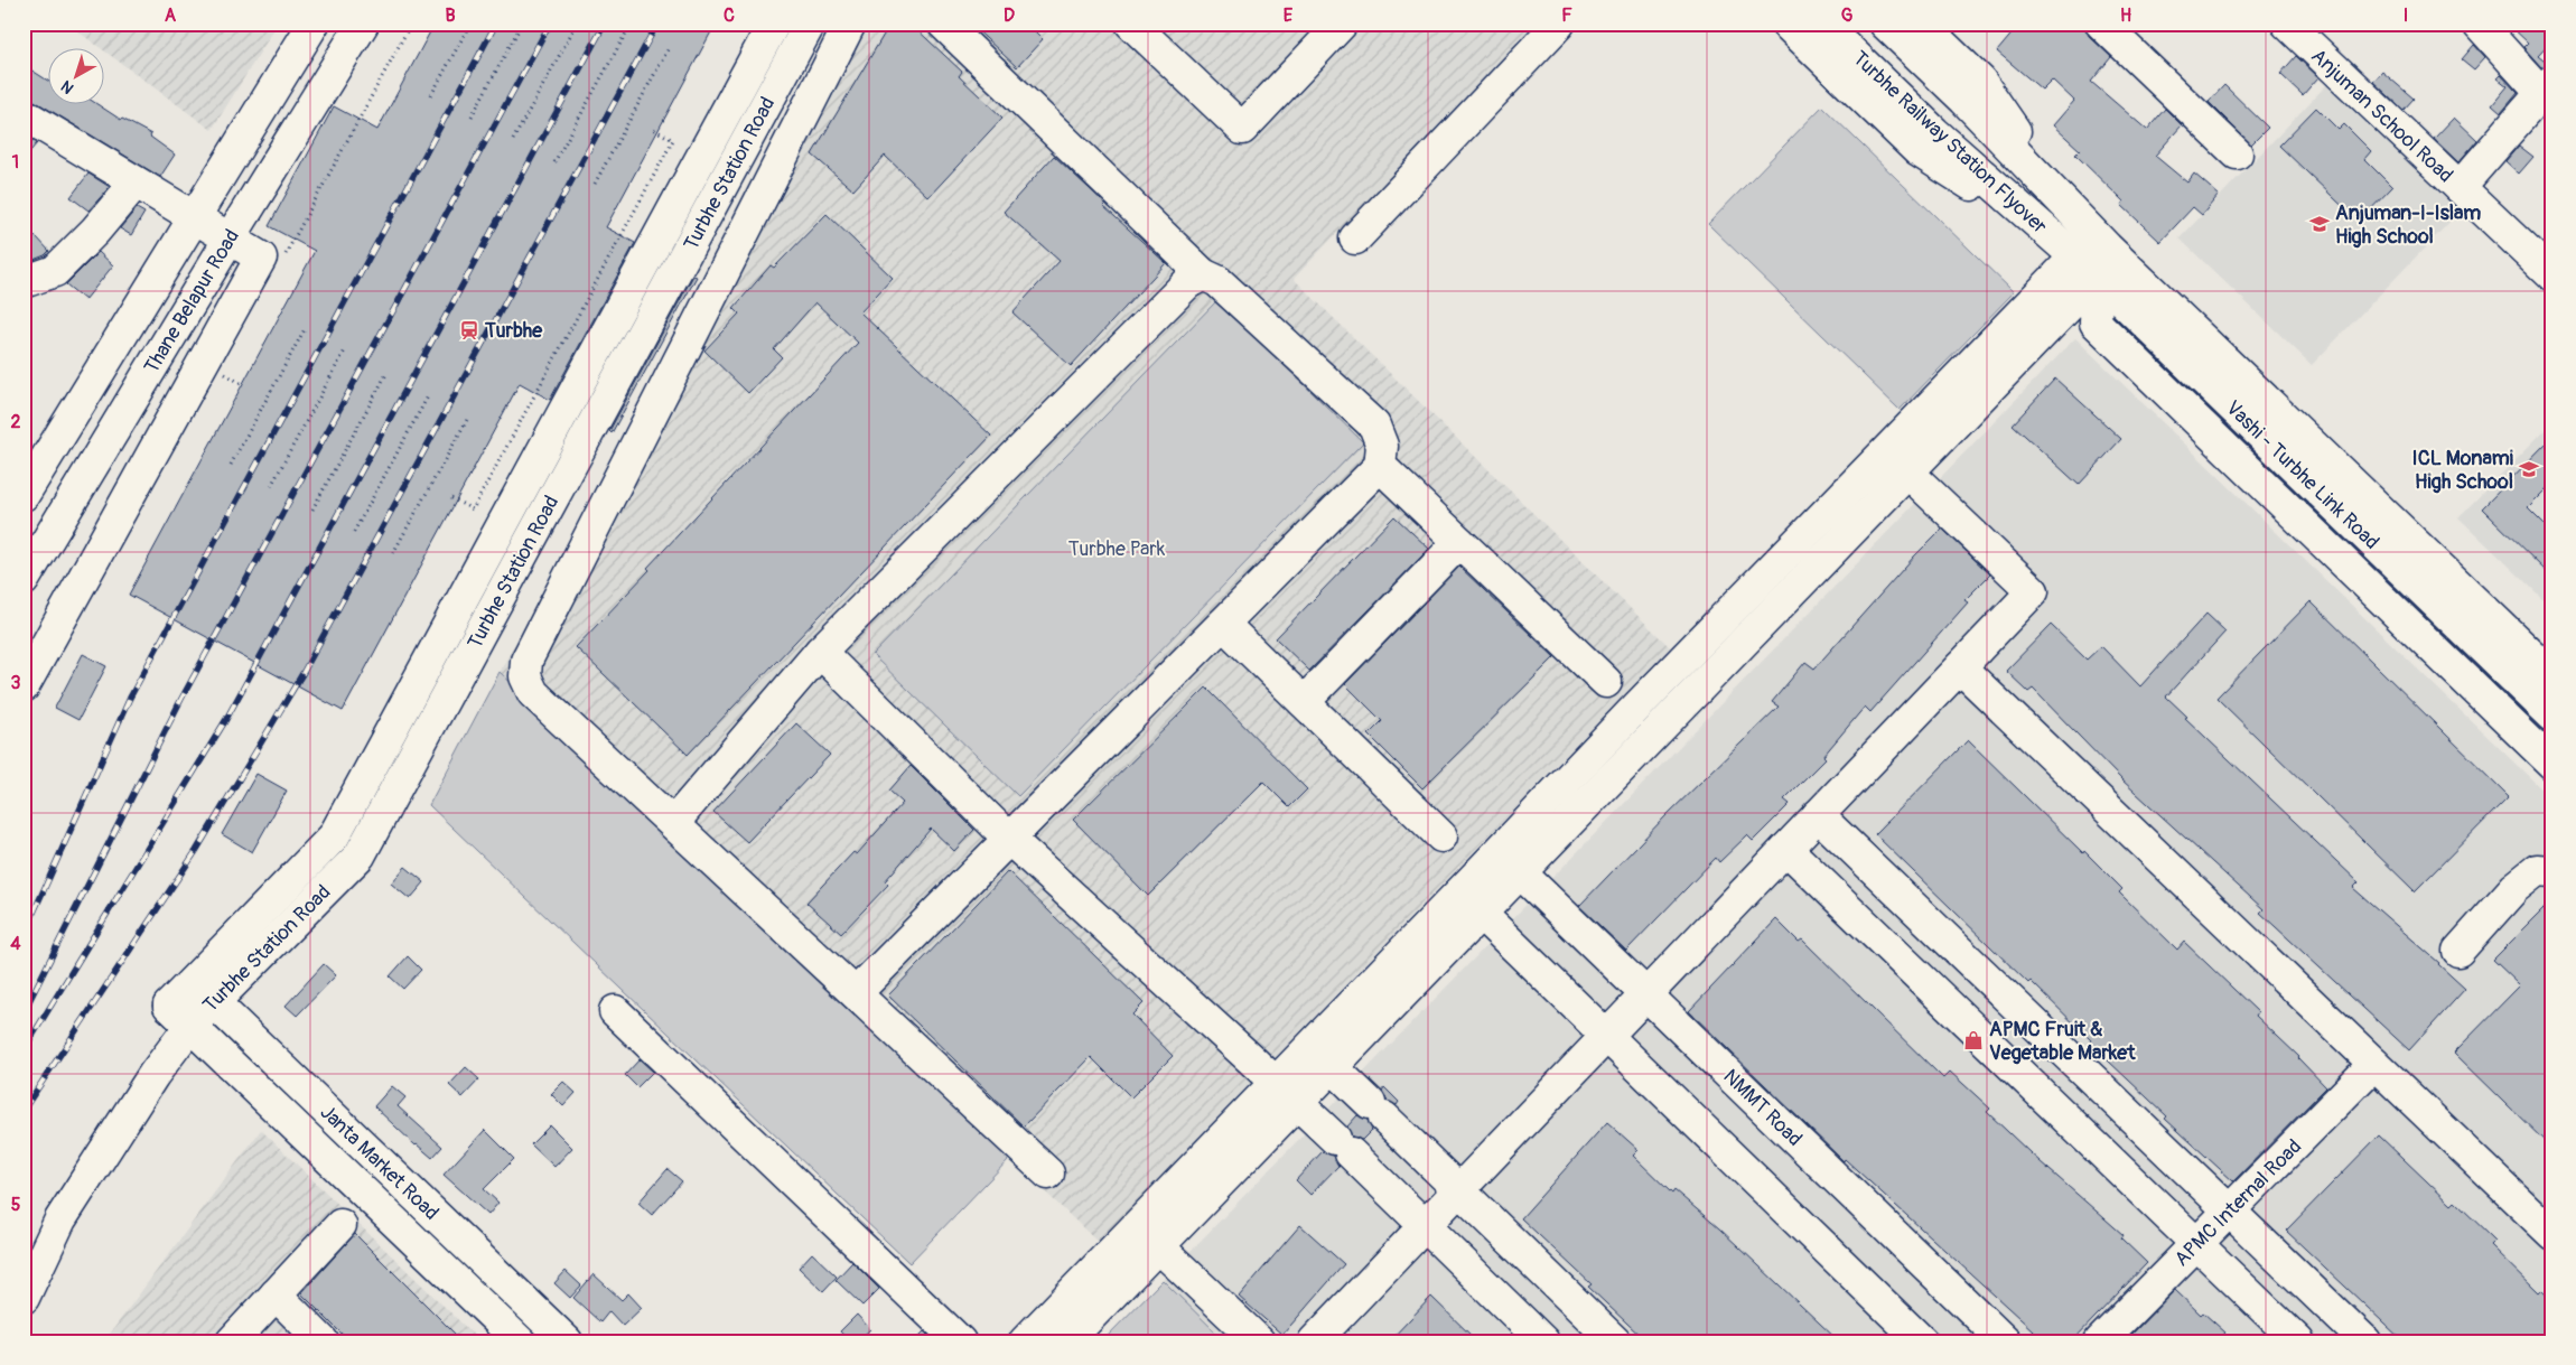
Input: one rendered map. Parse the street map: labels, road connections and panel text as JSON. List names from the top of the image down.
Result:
{
  "streets": {
    "street": [
      "Anjuman School Road",
      "Turbhe Railway Station Flyover",
      "Turbhe Station Road",
      "Thane Belapur Road",
      "Vashi - Turbhe Link Road",
      "NMMT Road",
      "Janta Market Road",
      "APMC Internal Road"
    ]
  },
  "crossings": [
    ["Turbhe Railway Station Flyover", "Vashi - Turbhe Link Road"],
    ["Turbhe Station Road", "Janta Market Road"]
  ],
  "parks": ["Turbhe Park"],
  "places": {
    "school or university": ["Anjuman-I-Islam High School", "ICL Monami High School"],
    "station": ["Turbhe"],
    "shop": ["APMC Fruit & Vegetable Market"]
  },
  "north": "bottom left",
  "grid": {
    "columns": [
      "A",
      "B",
      "C",
      "D",
      "E",
      "F",
      "G",
      "H",
      "I"
    ],
    "rows": [
      "1",
      "2",
      "3",
      "4",
      "5"
    ]
  }
}
